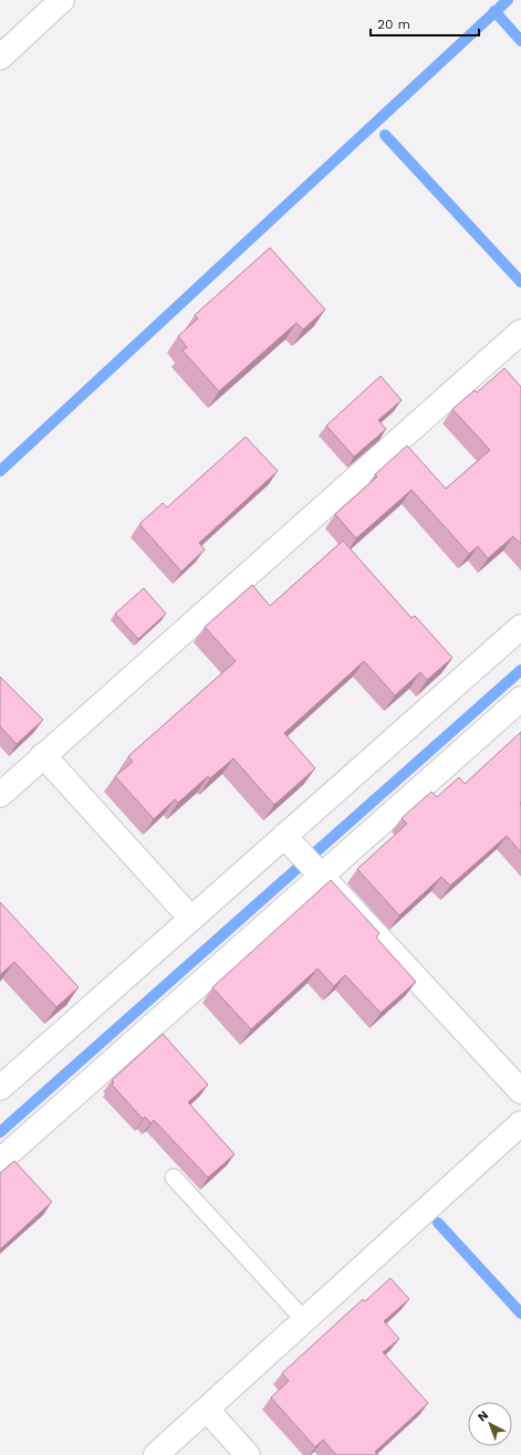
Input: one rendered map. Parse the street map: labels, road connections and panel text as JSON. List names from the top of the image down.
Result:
{
  "scale_bar": "20 m",
  "north": "top left"
}
